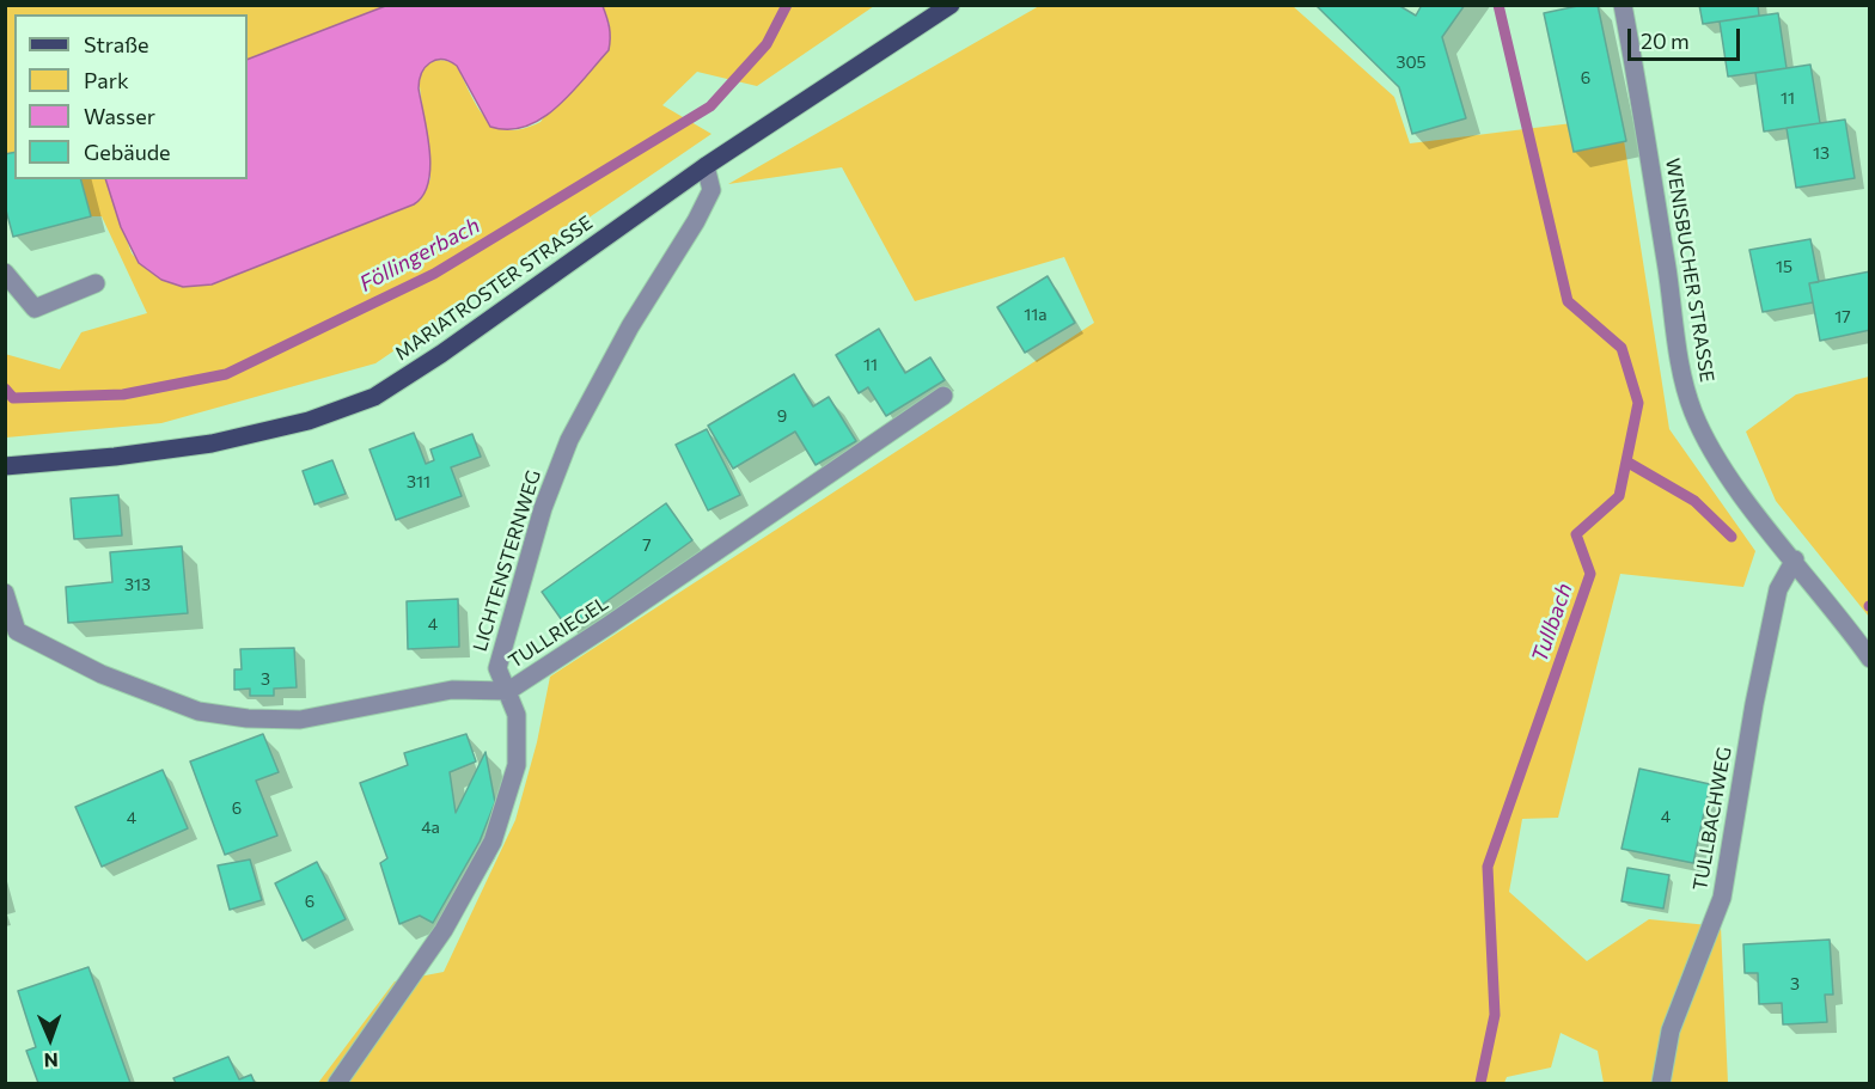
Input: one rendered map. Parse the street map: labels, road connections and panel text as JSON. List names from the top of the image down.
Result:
{
  "streets": {
    "main road": ["MARIATROSTER STRASSE"],
    "street": [
      "WENISBUCHER STRASSE",
      "LICHTENSTERNWEG",
      "TULLRIEGEL",
      "TULLBACHWEG"
    ]
  },
  "crossings": [
    ["WENISBUCHER STRASSE", "TULLBACHWEG"],
    ["MARIATROSTER STRASSE", "LICHTENSTERNWEG"],
    ["LICHTENSTERNWEG", "TULLRIEGEL"]
  ],
  "water": ["Föllingerbach", "Tullbach"],
  "house_numbers": [
    "305",
    "6",
    "11",
    "13",
    "15",
    "11a",
    "17",
    "11",
    "9",
    "311",
    "7",
    "313",
    "4",
    "3",
    "6",
    "4",
    "4",
    "4a",
    "6",
    "3"
  ],
  "legend": [
    "Straße",
    "Park",
    "Wasser",
    "Gebäude"
  ],
  "scale_bar": "20 m",
  "north": "bottom"
}
